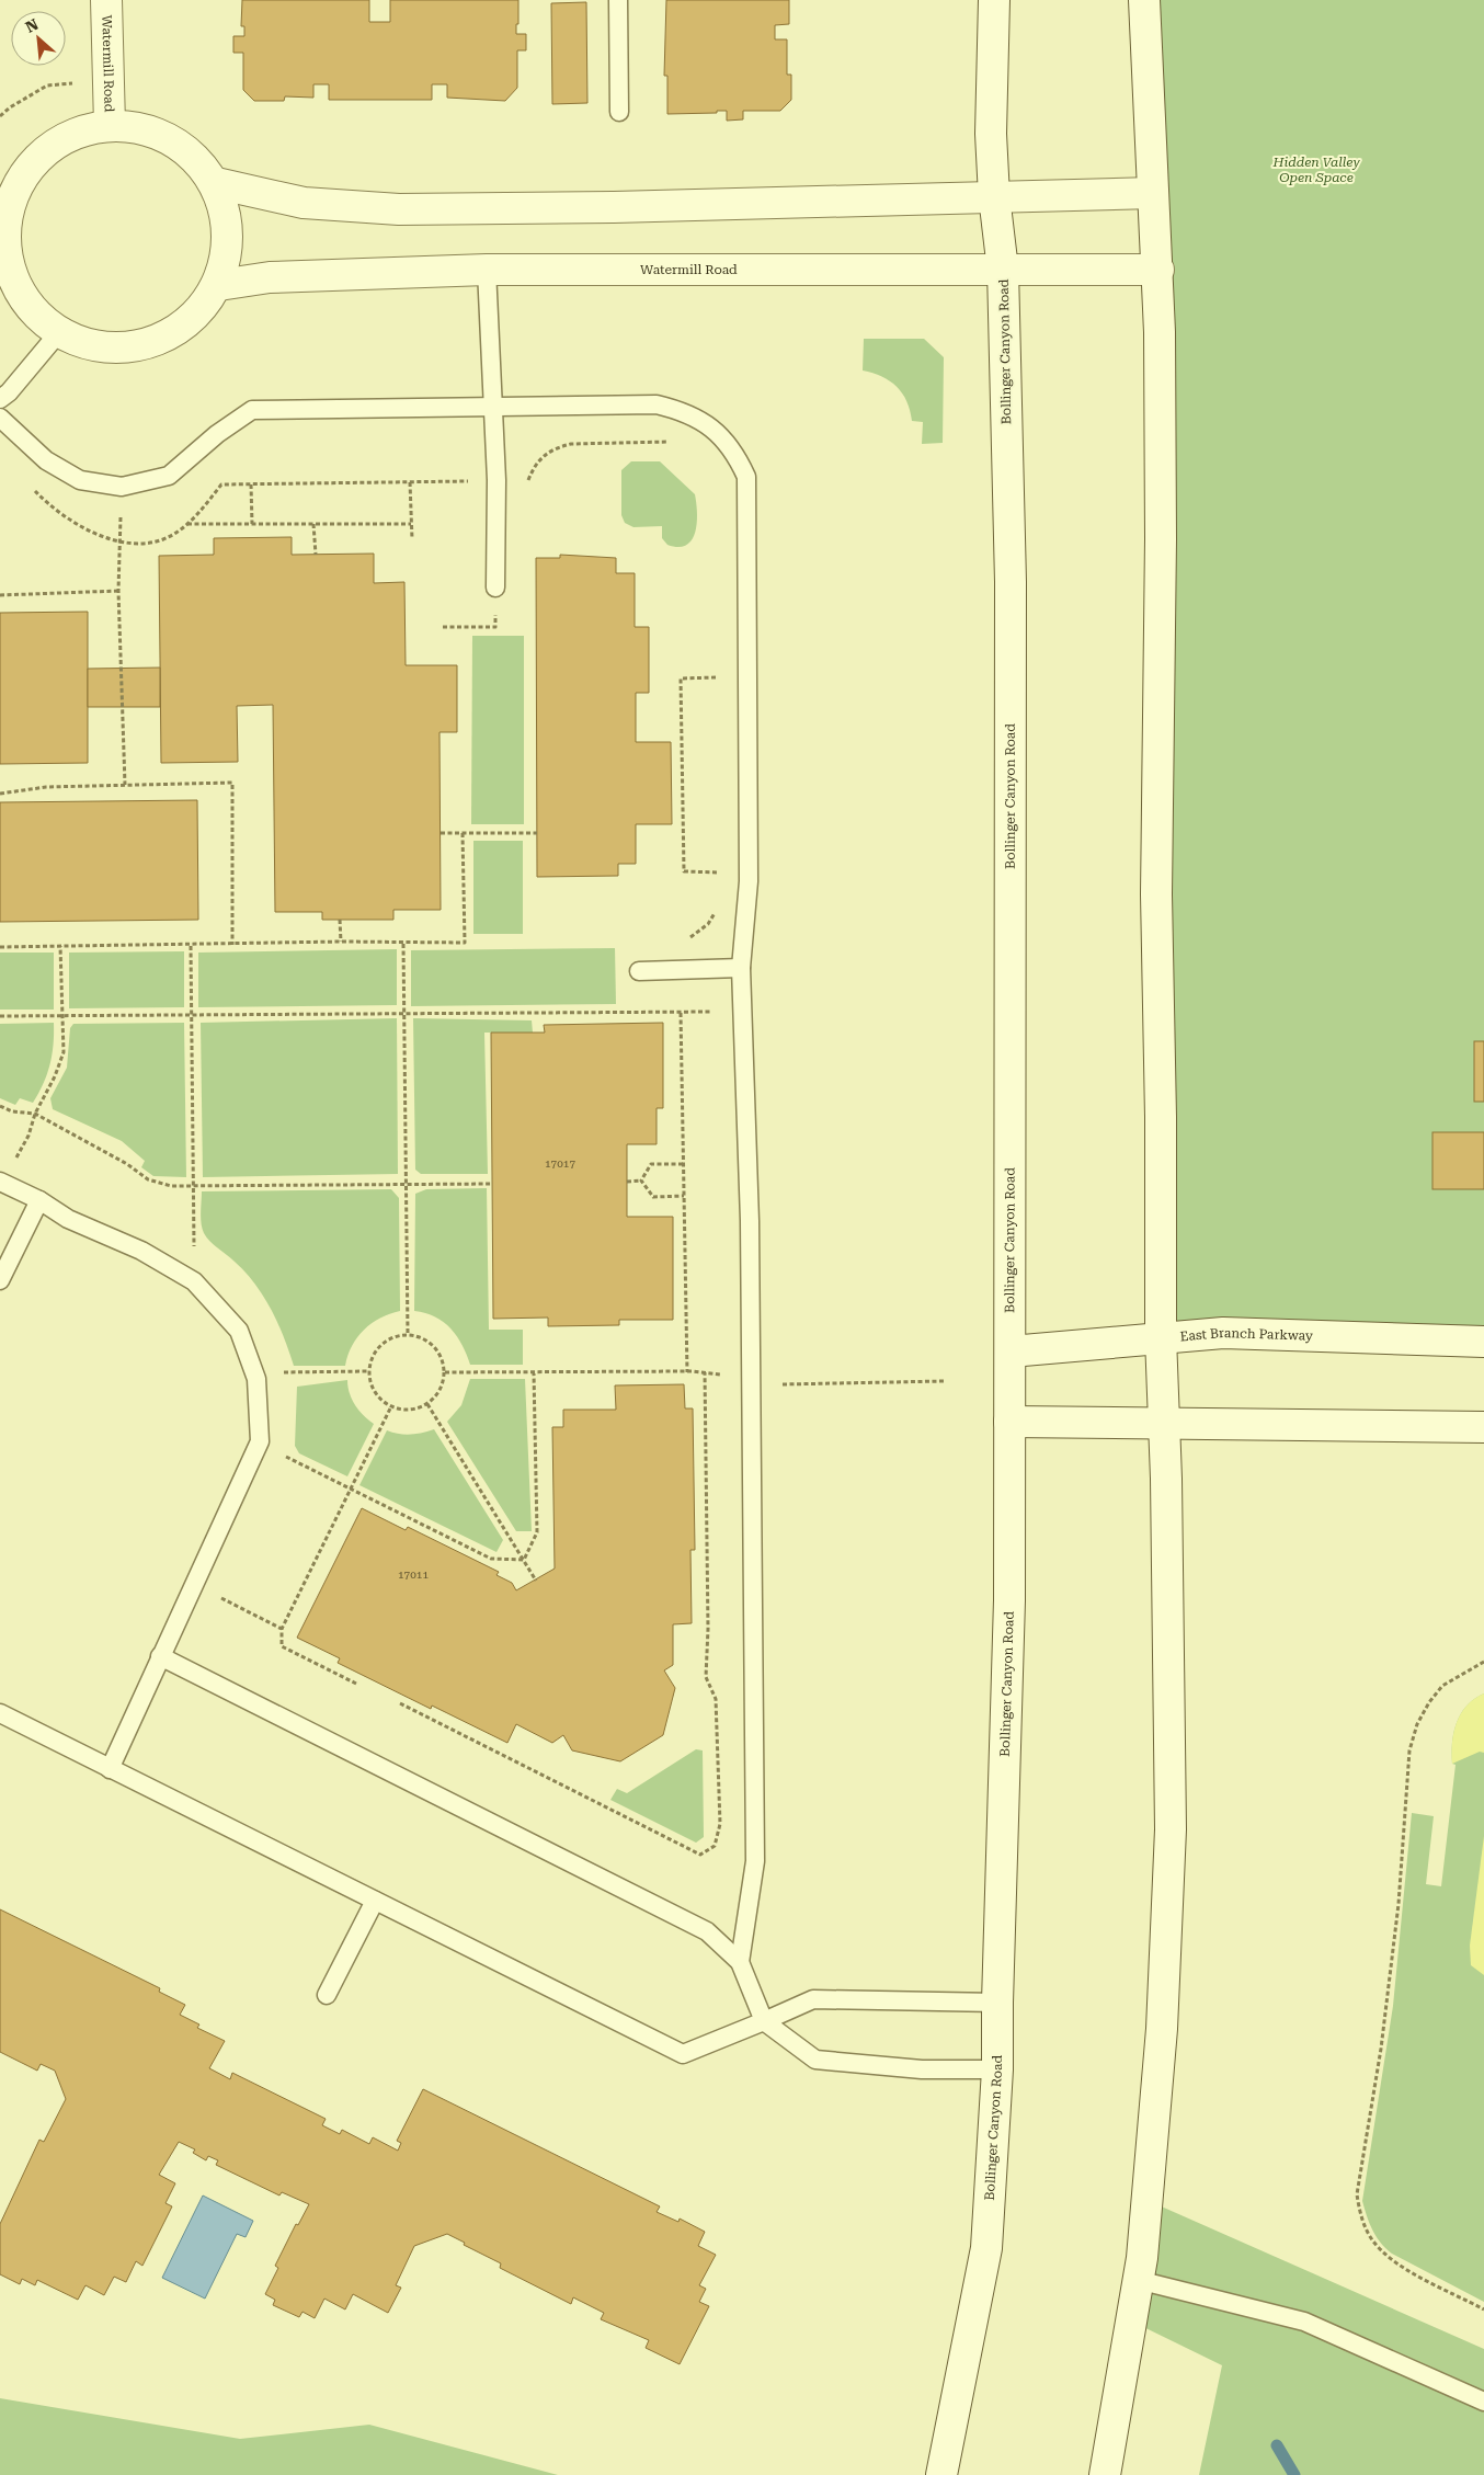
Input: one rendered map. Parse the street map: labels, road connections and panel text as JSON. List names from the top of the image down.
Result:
{
  "streets": {
    "main road": ["Watermill Road", "Bollinger Canyon Road", "East Branch Parkway"]
  },
  "crossings": [
    ["Watermill Road", "Bollinger Canyon Road"],
    ["Bollinger Canyon Road", "East Branch Parkway"]
  ],
  "parks": ["Hidden Valley Open Space"],
  "house_numbers": ["17017", "17011"],
  "north": "top left"
}
